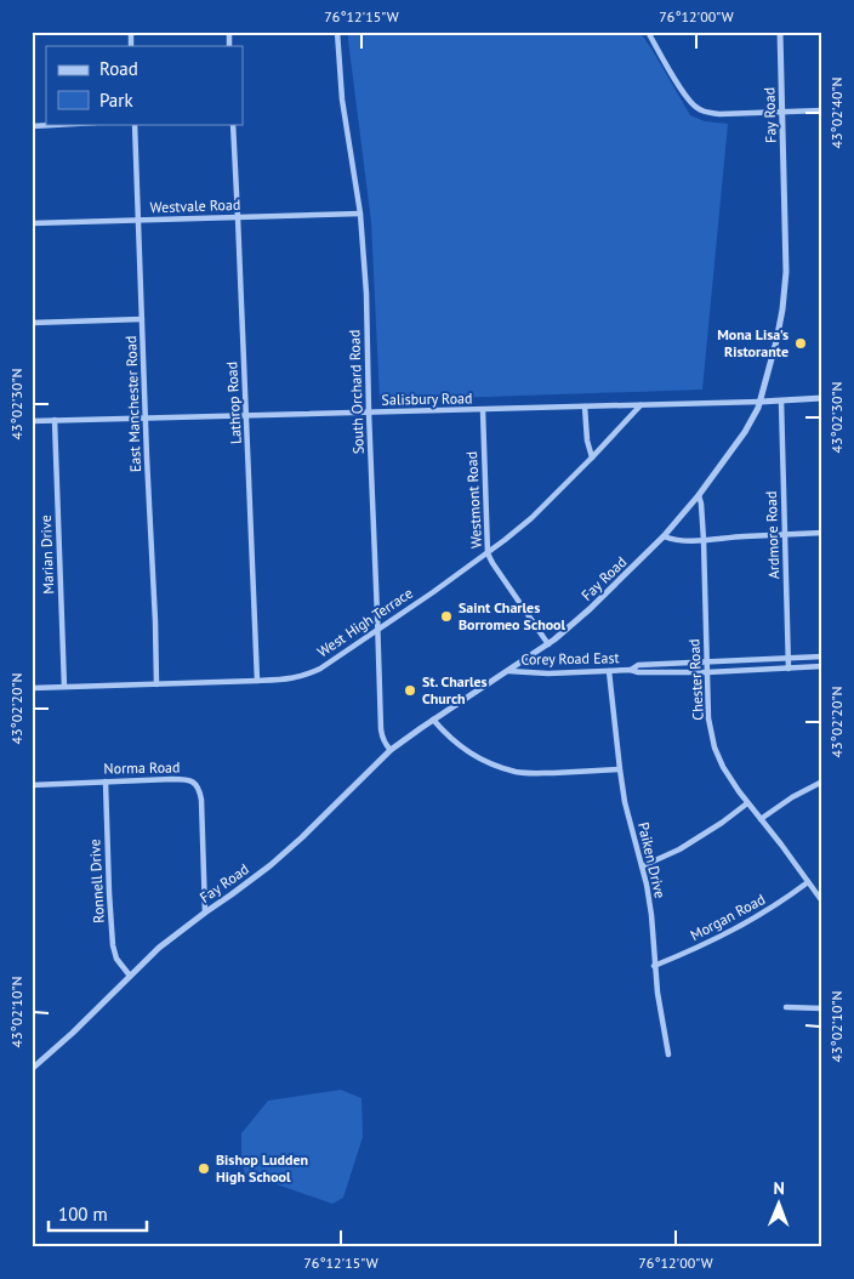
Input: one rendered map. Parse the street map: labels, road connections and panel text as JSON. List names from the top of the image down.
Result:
{
  "streets": {
    "street": [
      "Fay Road",
      "Westvale Road",
      "South Orchard Road",
      "Salisbury Road",
      "Lathrop Road",
      "East Manchester Road",
      "Westmont Road",
      "Ardmore Road",
      "Marian Drive",
      "West High Terrace",
      "Corey Road East",
      "Chester Road",
      "Norma Road",
      "Paiken Drive",
      "Ronnell Drive",
      "Morgan Road"
    ]
  },
  "crossings": [
    ["Fay Road", "South Orchard Road"],
    ["Fay Road", "Salisbury Road"],
    ["Fay Road", "Westmont Road"],
    ["Fay Road", "Corey Road East"],
    ["Fay Road", "Chester Road"],
    ["Fay Road", "Norma Road"],
    ["Fay Road", "Ronnell Drive"],
    ["Westvale Road", "South Orchard Road"],
    ["Westvale Road", "Lathrop Road"],
    ["Westvale Road", "East Manchester Road"],
    ["South Orchard Road", "Salisbury Road"],
    ["South Orchard Road", "West High Terrace"],
    ["Salisbury Road", "Lathrop Road"],
    ["Salisbury Road", "East Manchester Road"],
    ["Salisbury Road", "Westmont Road"],
    ["Salisbury Road", "Ardmore Road"],
    ["Salisbury Road", "Marian Drive"],
    ["Salisbury Road", "West High Terrace"],
    ["Lathrop Road", "West High Terrace"],
    ["East Manchester Road", "West High Terrace"],
    ["Westmont Road", "West High Terrace"],
    ["Ardmore Road", "Corey Road East"],
    ["Marian Drive", "West High Terrace"],
    ["Corey Road East", "Chester Road"],
    ["Corey Road East", "Paiken Drive"],
    ["Chester Road", "Morgan Road"],
    ["Norma Road", "Ronnell Drive"],
    ["Paiken Drive", "Morgan Road"]
  ],
  "places": [
    "Mona Lisa's Ristorante",
    "Saint Charles Borromeo School",
    "St. Charles Church",
    "Bishop Ludden High School"
  ],
  "legend": ["Road", "Park"],
  "scale_bar": "100 m",
  "north": "top",
  "coordinates": [
    "76°12'15\"W",
    "76°12'00\"W",
    "43°02'40\"N",
    "43°02'30\"N",
    "43°02'20\"N",
    "43°02'10\"N"
  ]
}
